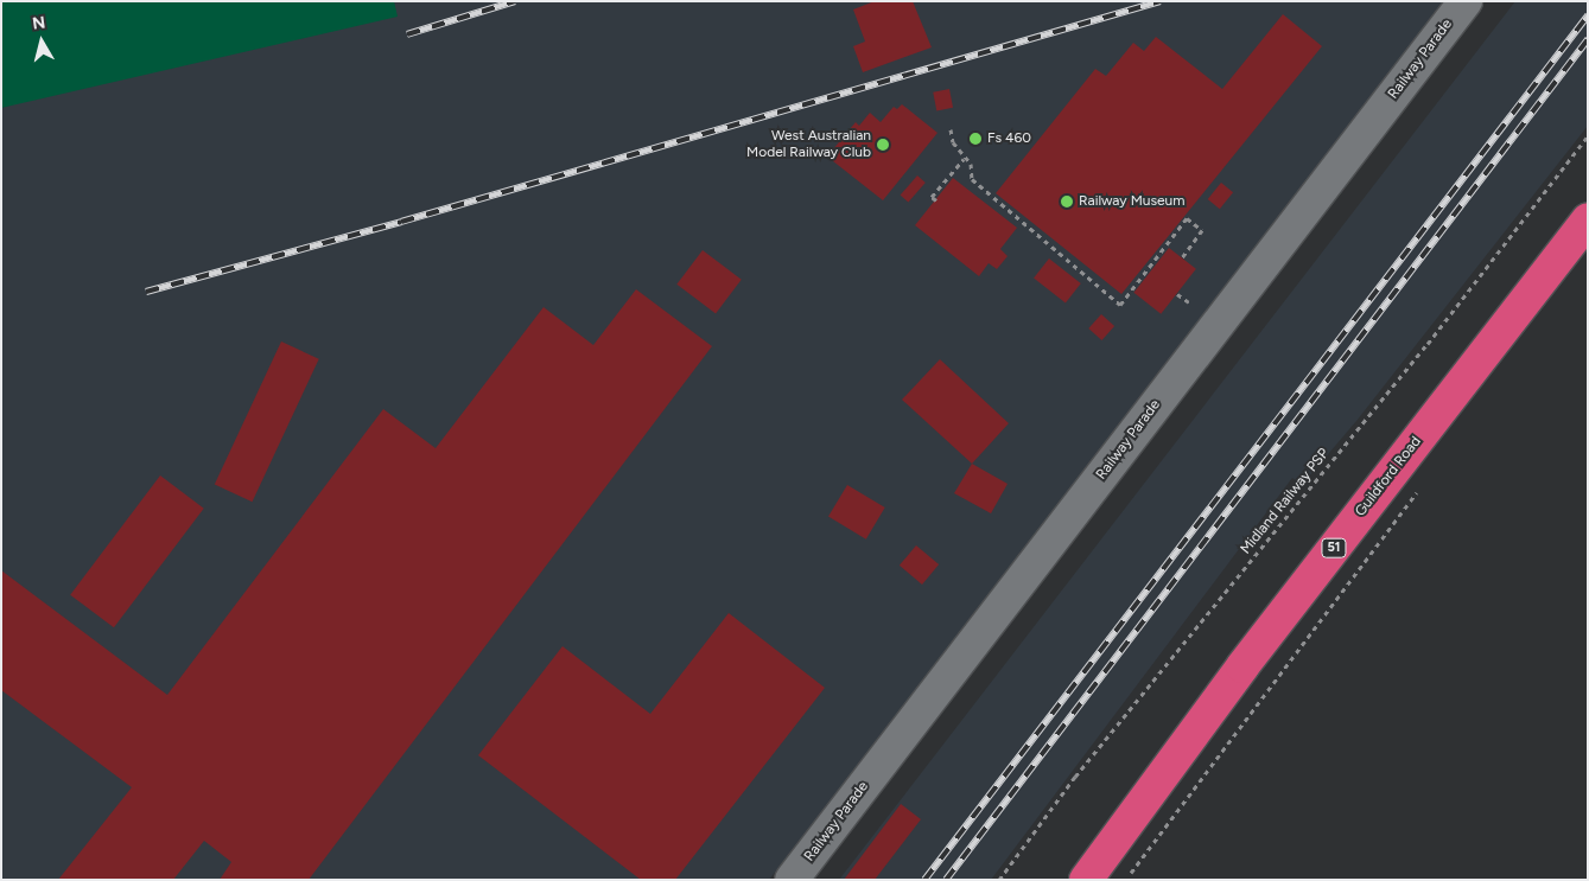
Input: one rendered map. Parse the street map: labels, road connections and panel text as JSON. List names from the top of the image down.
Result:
{
  "streets": {
    "highway": ["Guildford Road", "51"],
    "street": ["Railway Parade"],
    "path": ["Midland Railway PSP"]
  },
  "places": ["Fs 460", "West Australian Model Railway Club", "Railway Museum"],
  "north": "top"
}
